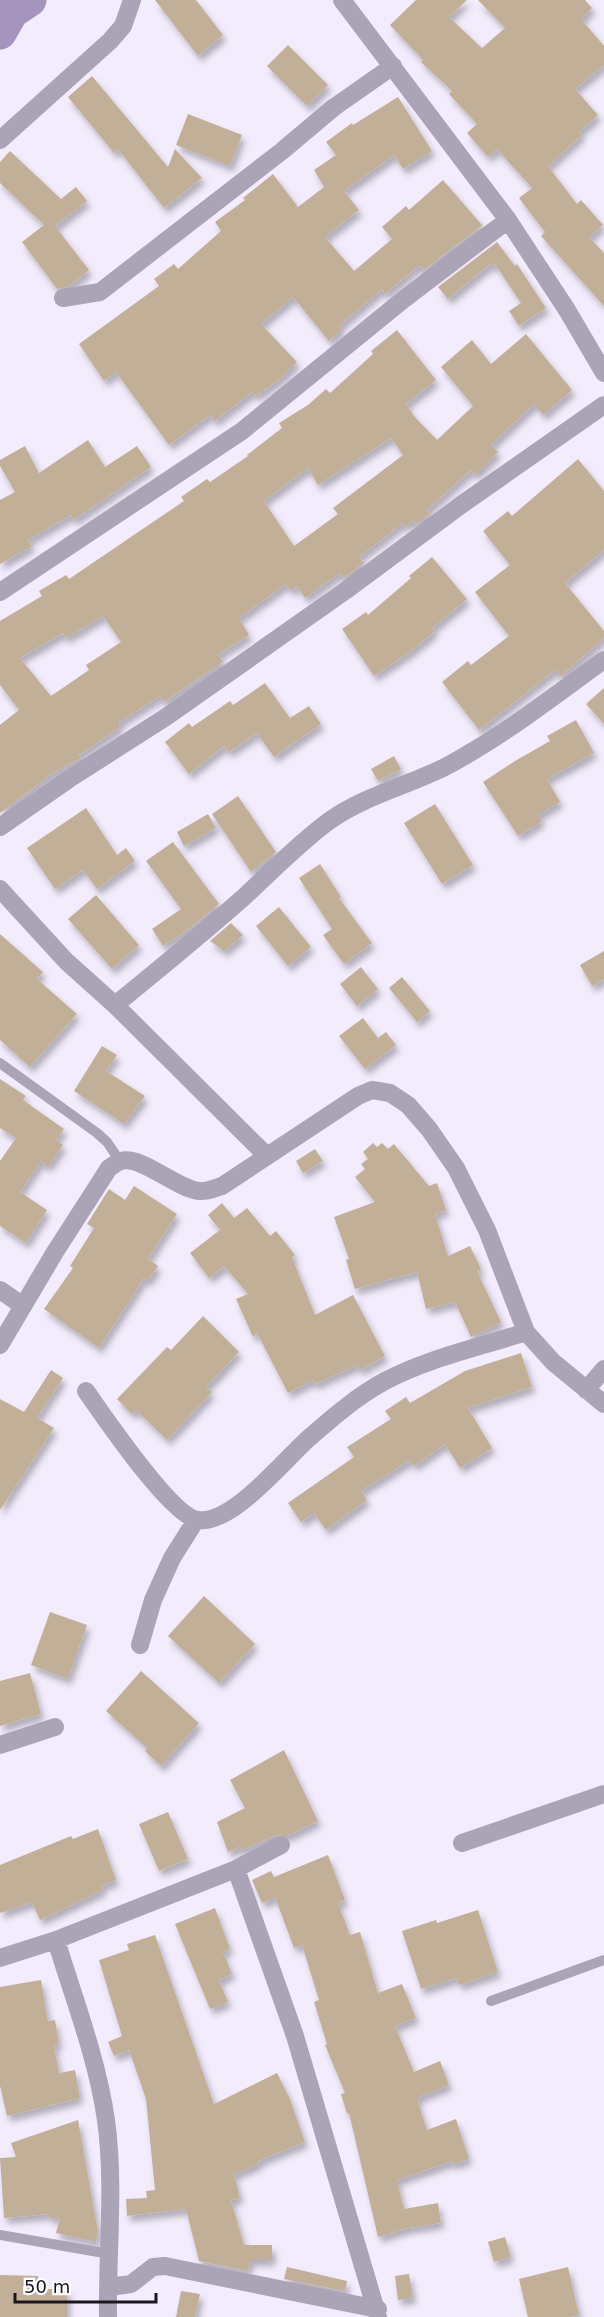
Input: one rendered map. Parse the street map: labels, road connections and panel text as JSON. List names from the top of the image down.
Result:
{
  "scale_bar": "50 m"
}
